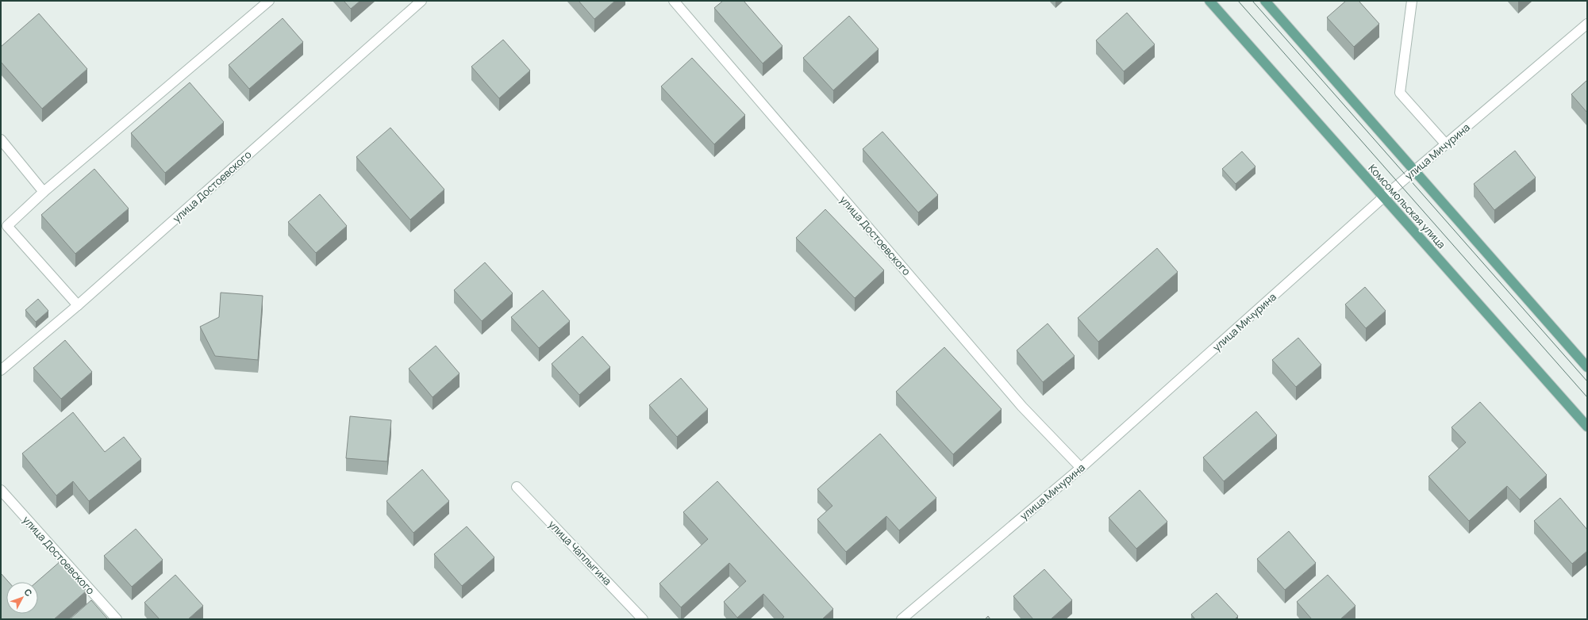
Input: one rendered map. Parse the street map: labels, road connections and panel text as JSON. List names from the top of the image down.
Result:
{
  "streets": {
    "main road": ["Комсомольская улица"],
    "street": ["улица Мичурина", "улица Достоевского", "улица Чаплыгина"]
  },
  "crossings": [
    ["улица Мичурина", "улица Достоевского"],
    ["улица Мичурина", "Комсомольская улица"]
  ],
  "north": "top right"
}
